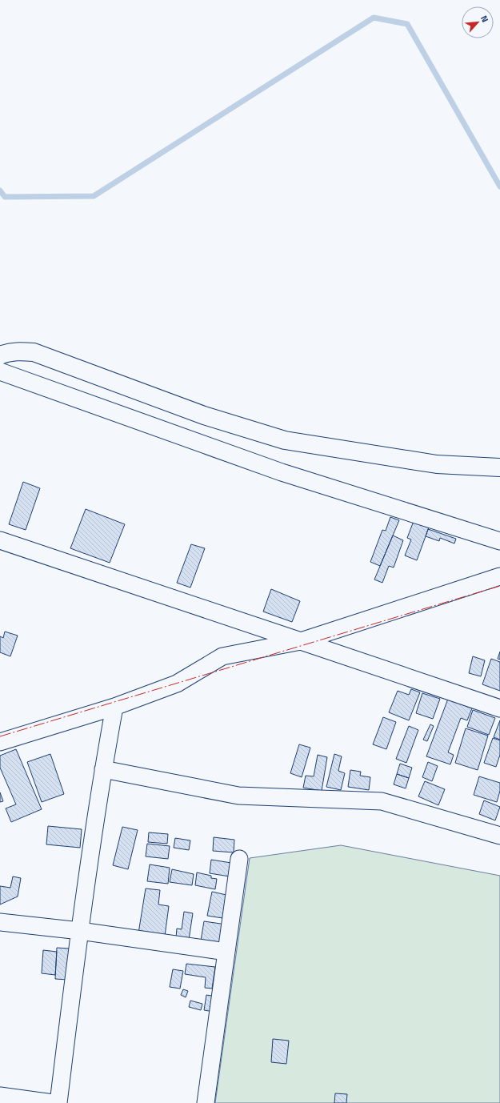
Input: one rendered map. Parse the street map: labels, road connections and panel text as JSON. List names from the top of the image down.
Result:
{
  "north": "top right"
}
